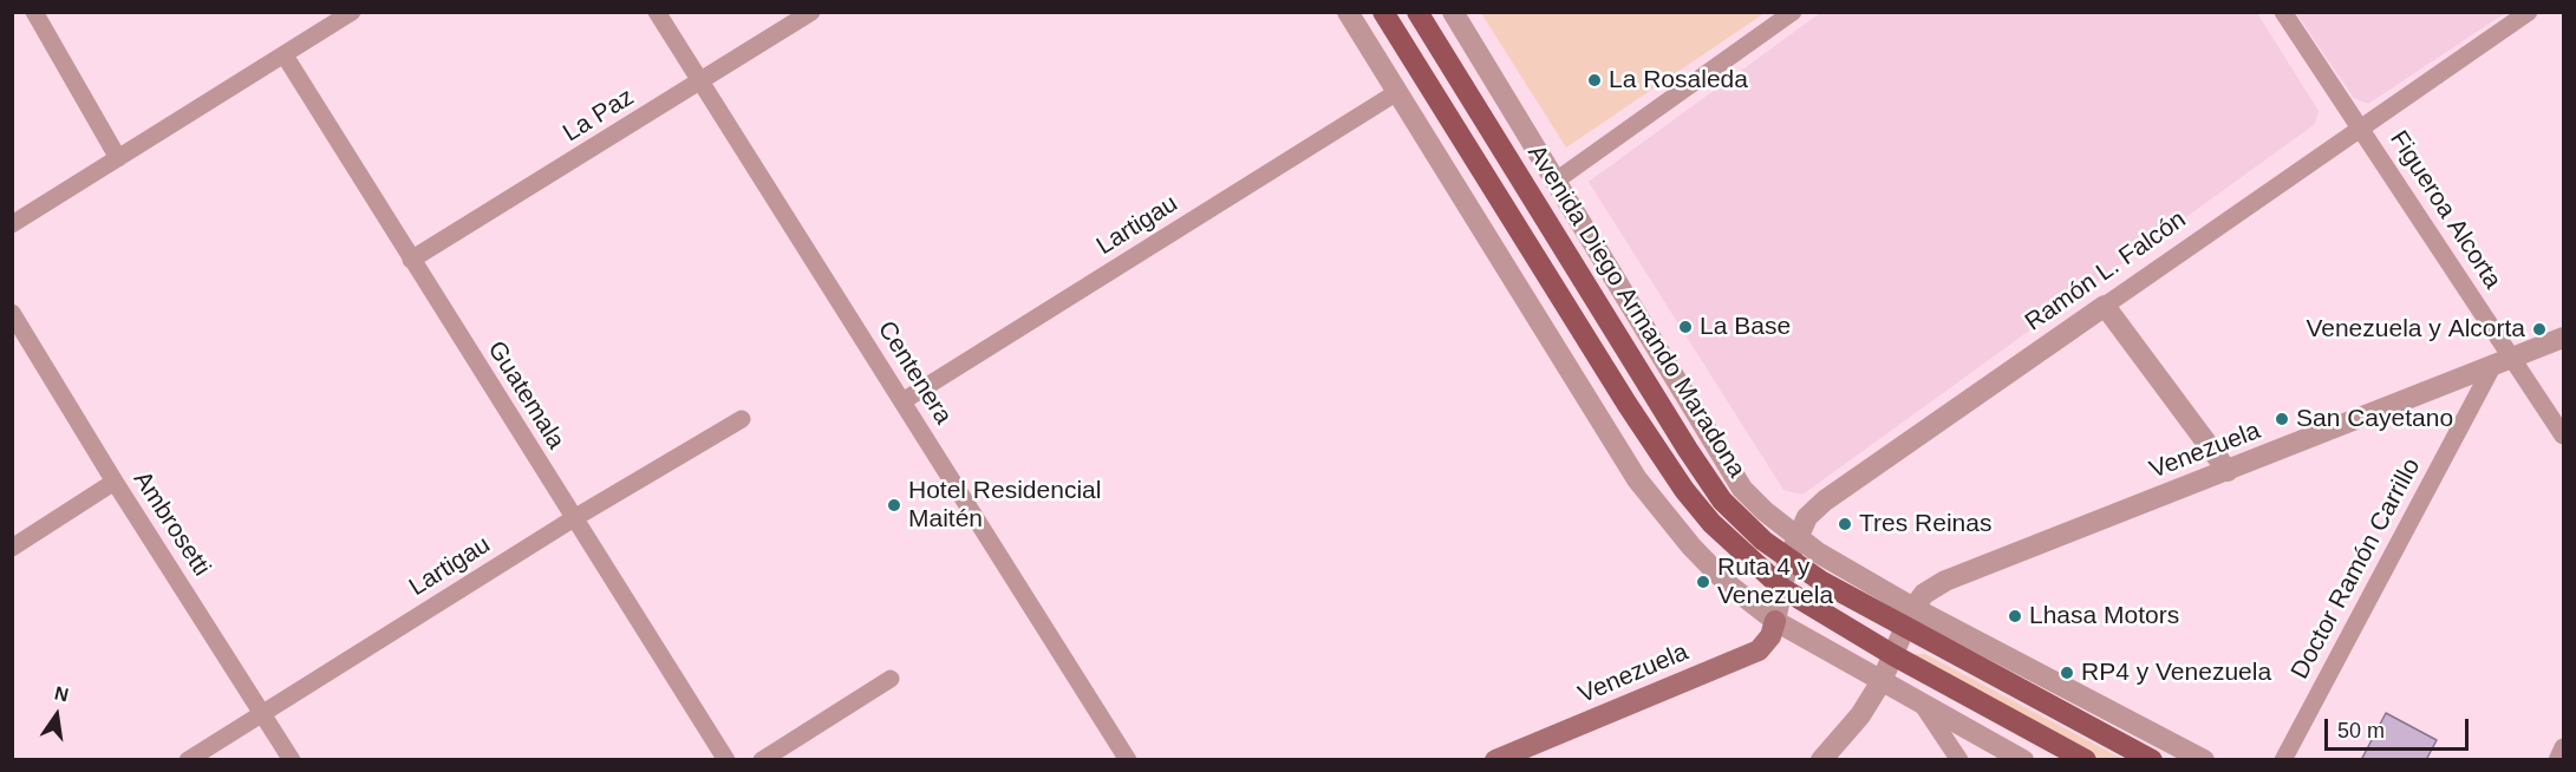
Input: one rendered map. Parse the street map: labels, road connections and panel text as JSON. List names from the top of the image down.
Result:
{
  "streets": {
    "main road": ["Avenida Diego Armando Maradona", "Venezuela"],
    "street": [
      "La Paz",
      "Figueroa Alcorta",
      "Lartigau",
      "Ramón L. Falcón",
      "Centenera",
      "Guatemala",
      "Ambrosetti",
      "Doctor Ramón Carrillo"
    ]
  },
  "crossings": [
    ["La Paz", "Centenera"],
    ["La Paz", "Guatemala"],
    ["Figueroa Alcorta", "Ramón L. Falcón"],
    ["Figueroa Alcorta", "Venezuela"],
    ["Figueroa Alcorta", "Doctor Ramón Carrillo"],
    ["Lartigau", "Centenera"],
    ["Lartigau", "Guatemala"],
    ["Lartigau", "Ambrosetti"],
    ["Ramón L. Falcón", "Avenida Diego Armando Maradona"],
    ["Ramón L. Falcón", "Venezuela"],
    ["Avenida Diego Armando Maradona", "Venezuela"],
    ["Venezuela", "Doctor Ramón Carrillo"]
  ],
  "places": [
    "La Rosaleda",
    "La Base",
    "Venezuela y Alcorta",
    "San Cayetano",
    "Hotel Residencial Maitén",
    "Tres Reinas",
    "Ruta 4 y Venezuela",
    "Lhasa Motors",
    "RP4 y Venezuela"
  ],
  "scale_bar": "50 m",
  "north": "top"
}
